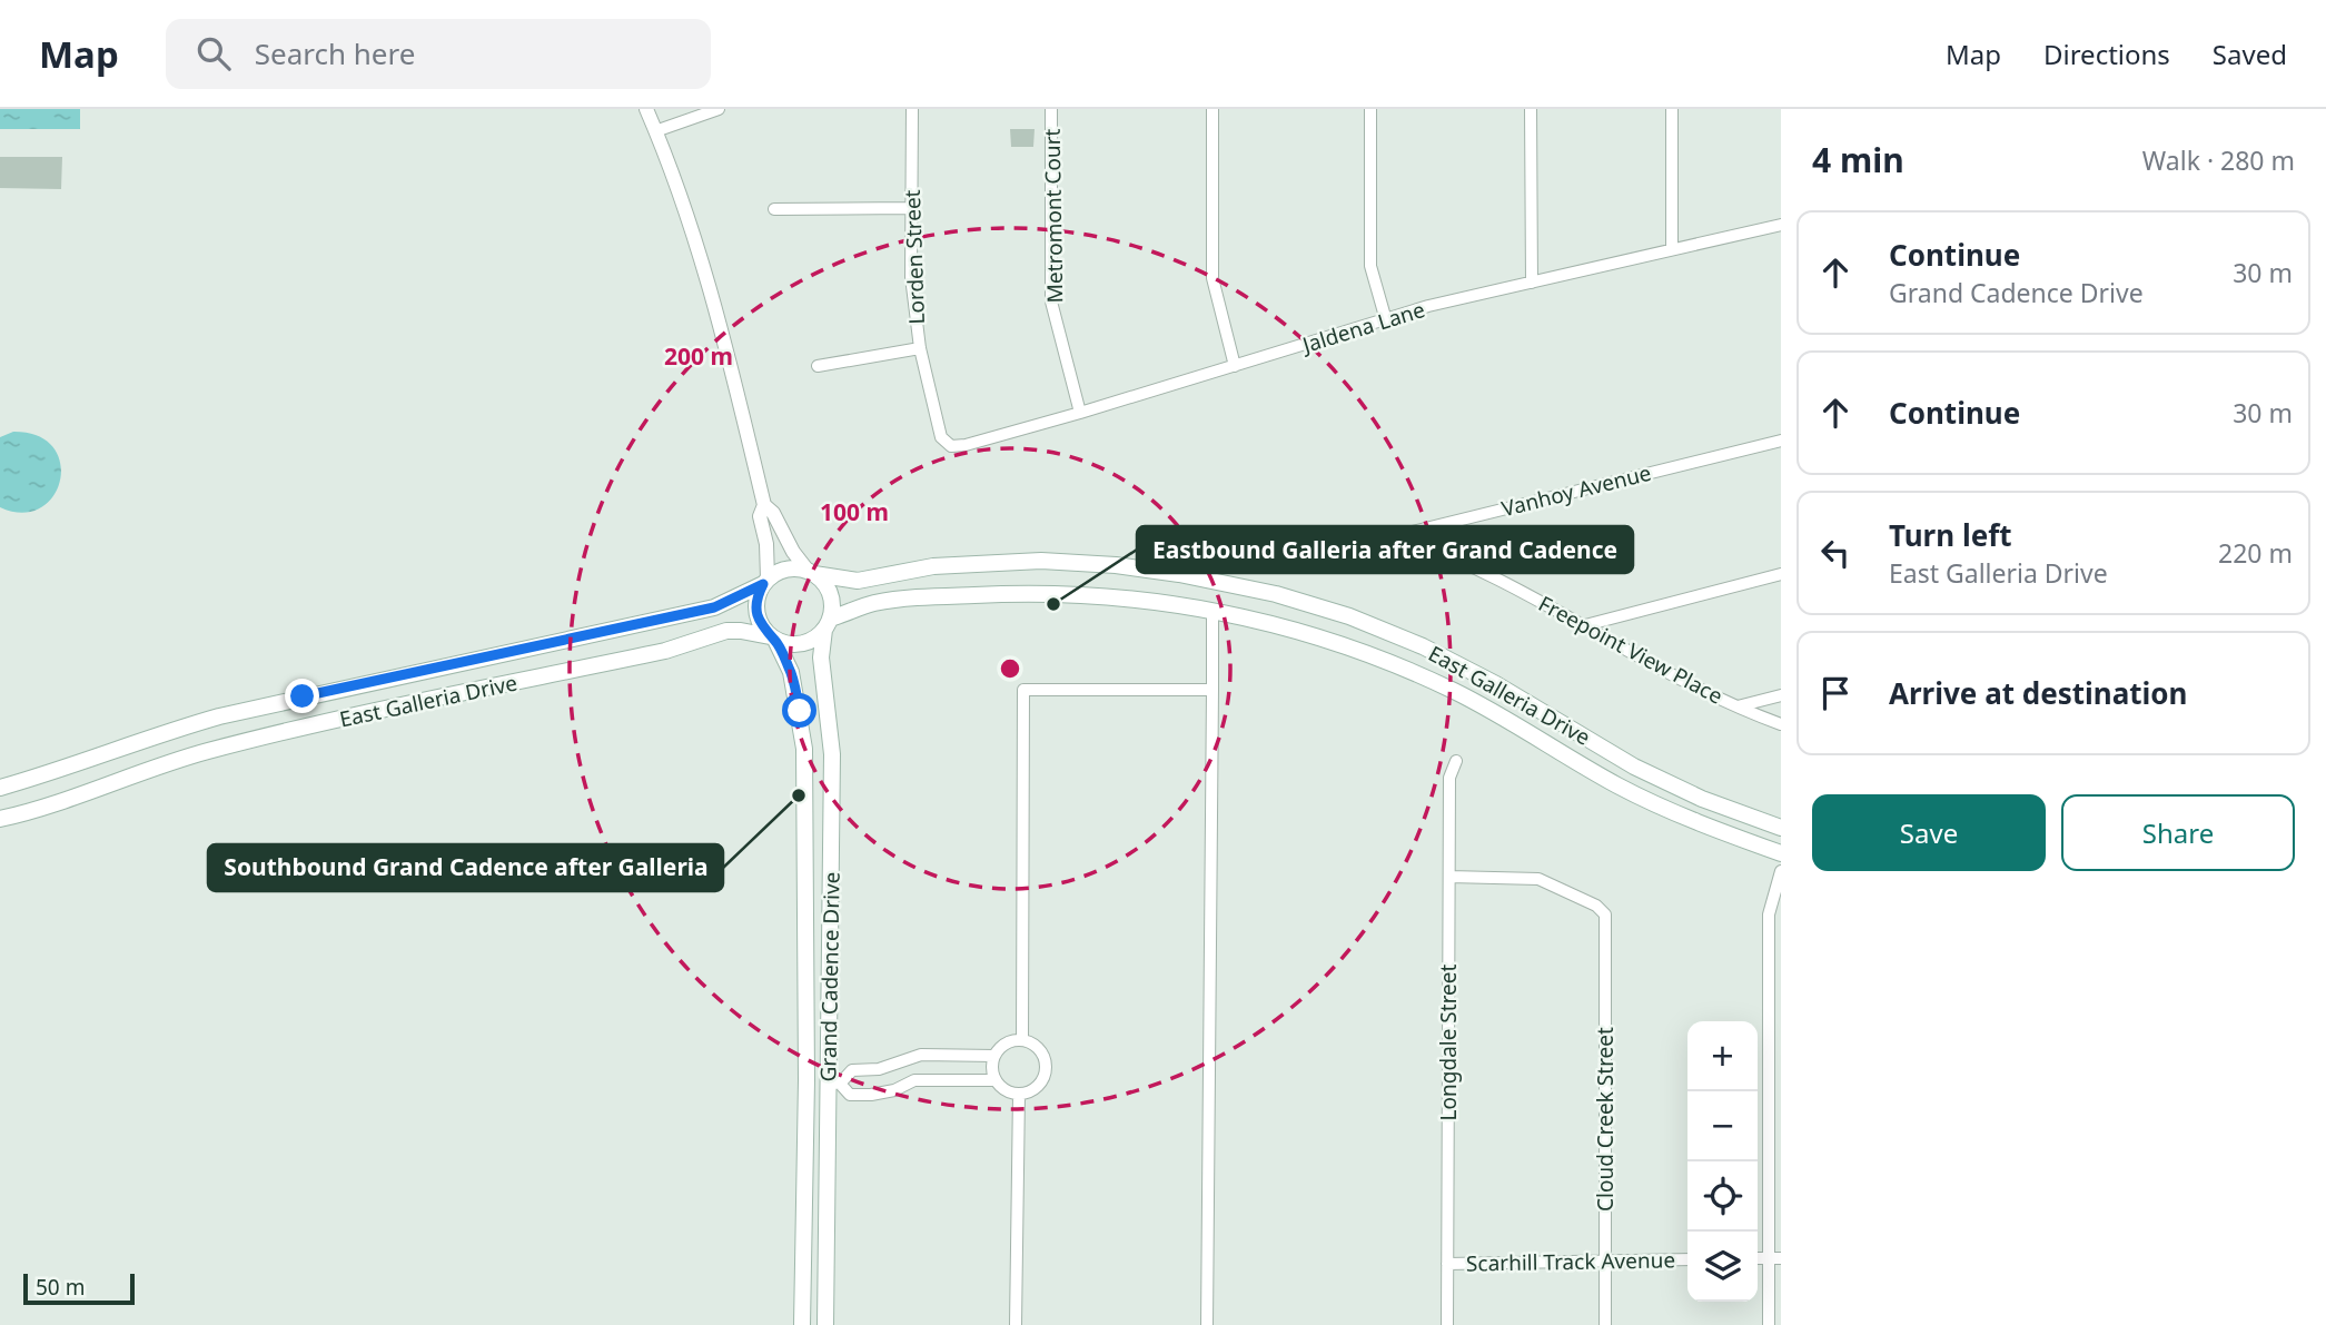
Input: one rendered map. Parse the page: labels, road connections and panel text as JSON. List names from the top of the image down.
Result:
{
  "streets": {
    "main road": ["East Galleria Drive", "Grand Cadence Drive"],
    "street": [
      "Metromont Court",
      "Lorden Street",
      "Jaldena Lane",
      "Vanhoy Avenue",
      "Freepoint View Place",
      "Longdale Street",
      "Cloud Creek Street",
      "Scarhill Track Avenue"
    ]
  },
  "crossings": [
    ["Metromont Court", "Jaldena Lane"],
    ["Lorden Street", "Jaldena Lane"],
    ["Vanhoy Avenue", "Freepoint View Place"],
    ["East Galleria Drive", "Grand Cadence Drive"],
    ["Longdale Street", "Cloud Creek Street"],
    ["Longdale Street", "Scarhill Track Avenue"],
    ["Cloud Creek Street", "Scarhill Track Avenue"]
  ],
  "places": ["Eastbound Galleria after Grand Cadence", "Southbound Grand Cadence after Galleria"],
  "scale_bar": "50 m",
  "page": {
    "header": "Map",
    "search": "Search here",
    "nav": ["Map", "Directions", "Saved"],
    "heading": ["4 min", "Walk · 280 m"],
    "list": [
      ["Continue", "Grand Cadence Drive", "30 m"],
      ["Continue", "30 m"],
      ["Turn left", "East Galleria Drive", "220 m"],
      "Arrive at destination"
    ],
    "buttons": ["Save", "Share"],
    "map_buttons": ["+", "−"],
    "scale": "50 m"
  },
  "rings": ["200 m", "100 m"]
}
